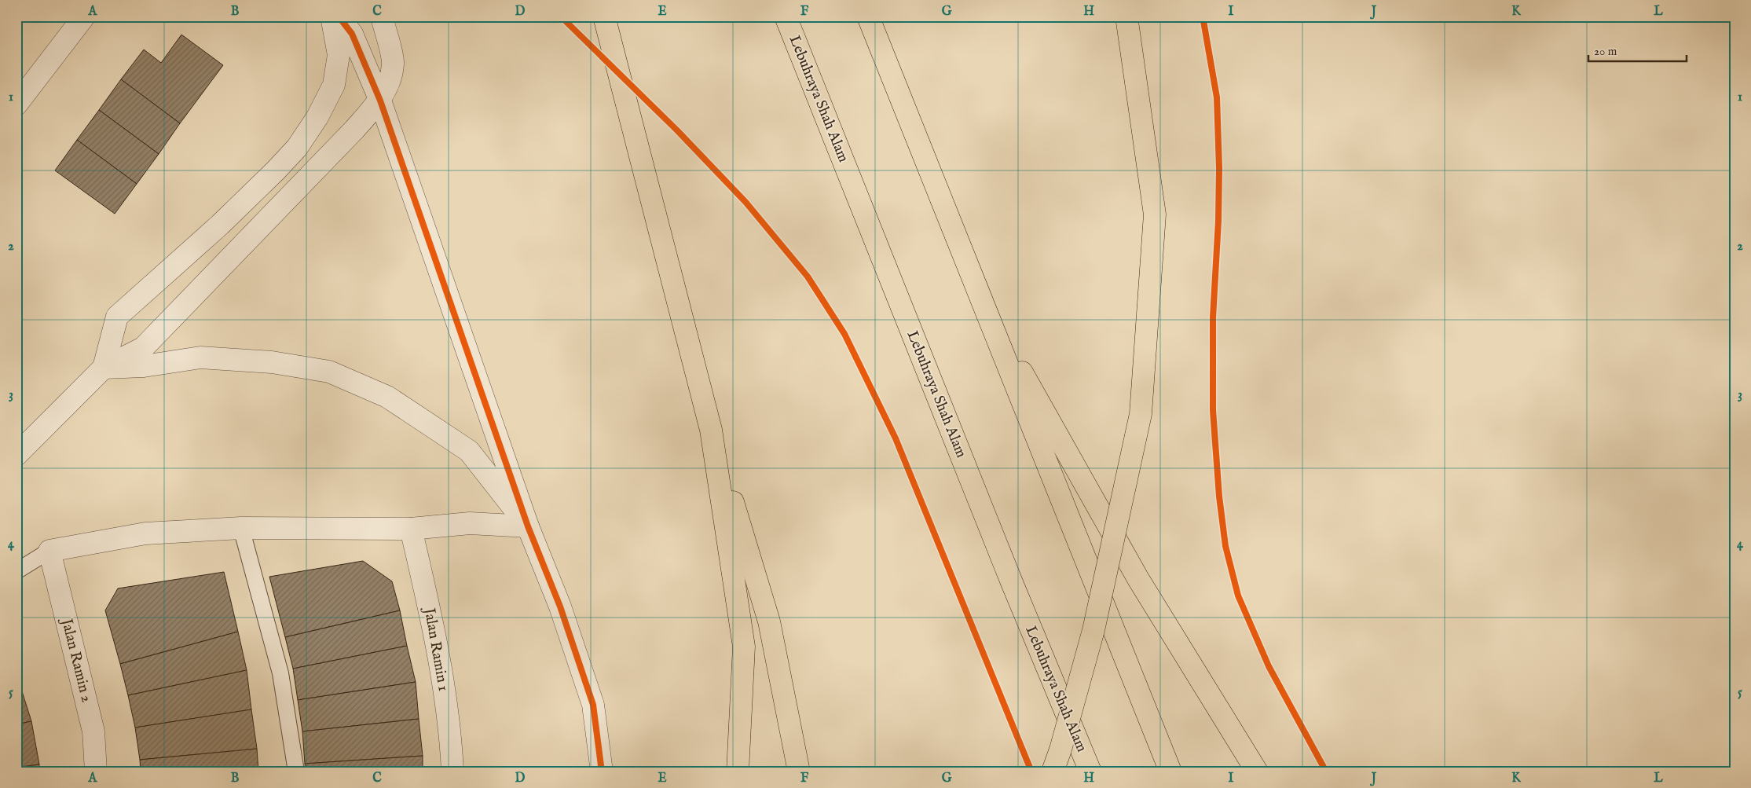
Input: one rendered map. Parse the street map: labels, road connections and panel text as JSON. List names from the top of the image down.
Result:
{
  "streets": {
    "highway": ["Lebuhraya Shah Alam"],
    "street": ["Jalan Ramin 1", "Jalan Ramin 2"]
  },
  "scale_bar": "20 m",
  "grid": {
    "columns": [
      "A",
      "B",
      "C",
      "D",
      "E",
      "F",
      "G",
      "H",
      "I",
      "J",
      "K",
      "L"
    ],
    "rows": [
      "1",
      "2",
      "3",
      "4",
      "5"
    ]
  }
}
